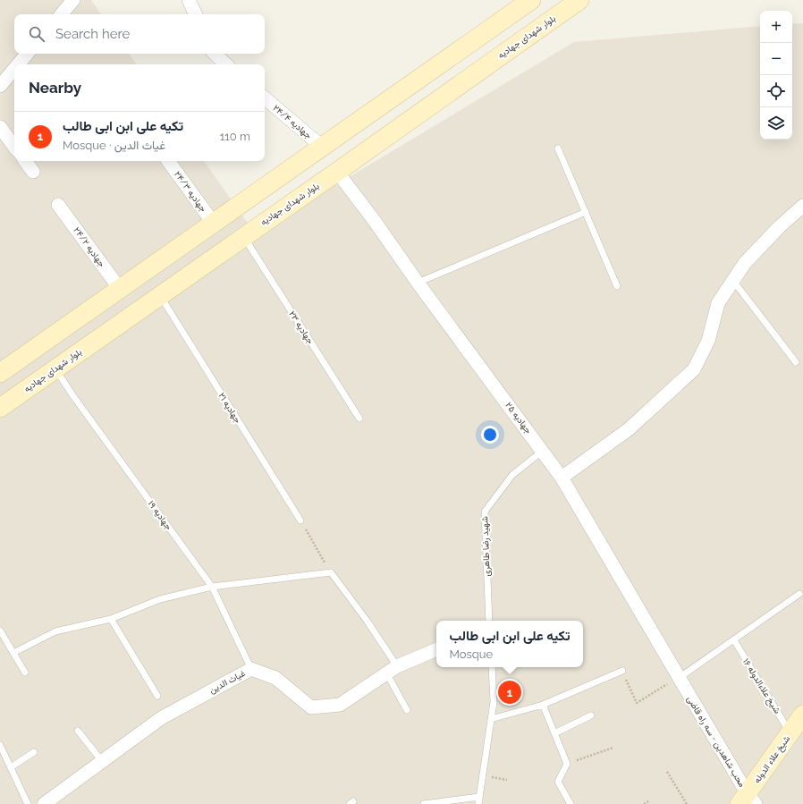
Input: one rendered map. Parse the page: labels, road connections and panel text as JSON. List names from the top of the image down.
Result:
{
  "streets": {
    "main road": ["بلوار شهدای جهادیه", "شیخ علاء الدوله"],
    "street": [
      "جهادیه ۲۴/۴",
      "جهادیه ۲۴/۳",
      "جهادیه ۲۴/۲",
      "جهادیه ۲۵",
      "غیاث الدین",
      "محب شاهدین - سه راه قاضی"
    ],
    "lane": [
      "جهادیه ۲۳",
      "جهادیه ۲۱",
      "جهادیه ۱۹",
      "شهید رضا طاهری",
      "شیخ علاءالدوله ۱۶"
    ]
  },
  "crossings": [
    ["بلوار شهدای جهادیه", "جهادیه ۲۳"],
    ["بلوار شهدای جهادیه", "جهادیه ۲۱"],
    ["بلوار شهدای جهادیه", "جهادیه ۲۵"],
    ["بلوار شهدای جهادیه", "جهادیه ۱۹"],
    ["جهادیه ۲۵", "شهید رضا طاهری"],
    ["جهادیه ۲۵", "محب شاهدین - سه راه قاضی"],
    ["جهادیه ۱۹", "غیاث الدین"],
    ["شیخ علاءالدوله ۱۶", "شیخ علاء الدوله"],
    ["محب شاهدین - سه راه قاضی", "شیخ علاء الدوله"]
  ],
  "page": {
    "map_buttons": ["+", "−"],
    "search": "Search here",
    "heading": "Nearby",
    "list": [
      {
        "mark": "1",
        "name": "تکیه علی ابن ابی طالب",
        "note": "Mosque · غیاث الدین",
        "value": "110 m"
      }
    ],
    "popup": ["تکیه علی ابن ابی طالب", "Mosque"],
    "pins": "1"
  }
}
